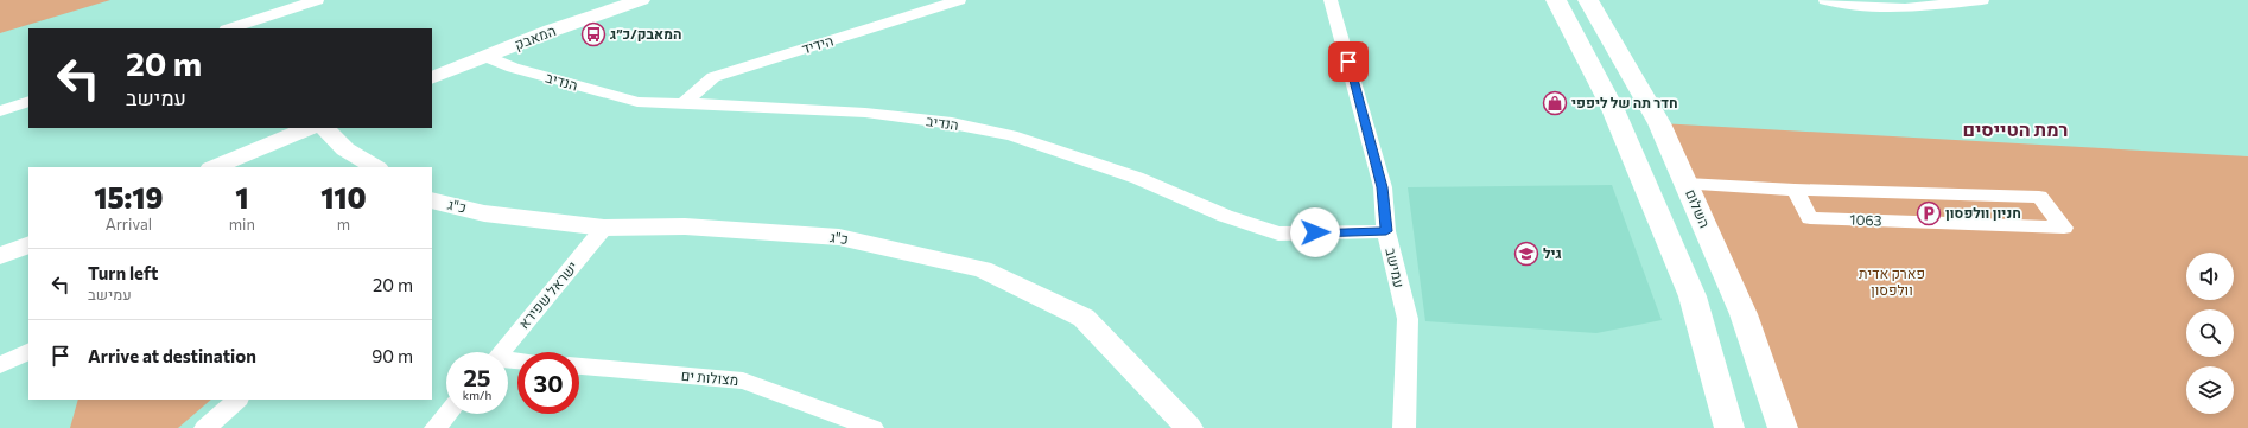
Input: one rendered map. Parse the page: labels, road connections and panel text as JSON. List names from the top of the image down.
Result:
{
  "streets": {
    "main road": ["השלום"],
    "street": [
      "המאבק",
      "הידיד",
      "הנדיב",
      "כ\"ג",
      "1063",
      "עמישב",
      "ישראל שפירא",
      "מצולות ים"
    ]
  },
  "crossings": [
    ["המאבק", "הנדיב"],
    ["הידיד", "הנדיב"],
    ["הנדיב", "עמישב"],
    ["כ\"ג", "ישראל שפירא"]
  ],
  "districts": ["רמת הטייסים"],
  "parks": ["פארק אדית וולפסון"],
  "places": {
    "bus stop": ["המאבק/כ״ג"],
    "shop": ["חדר תה של ליפפי"],
    "parking": ["חניון וולפסון"],
    "school or university": ["גיל"]
  },
  "page": {
    "turn": ["20 m", "עמישב"],
    "eta": [
      "15:19",
      "Arrival",
      "1",
      "min",
      "110",
      "m"
    ],
    "list": [
      {
        "name": "Turn left",
        "note": "עמישב",
        "value": "20 m"
      },
      {
        "name": "Arrive at destination",
        "value": "90 m"
      }
    ],
    "speed": "25 km/h",
    "limit": "30"
  }
}
